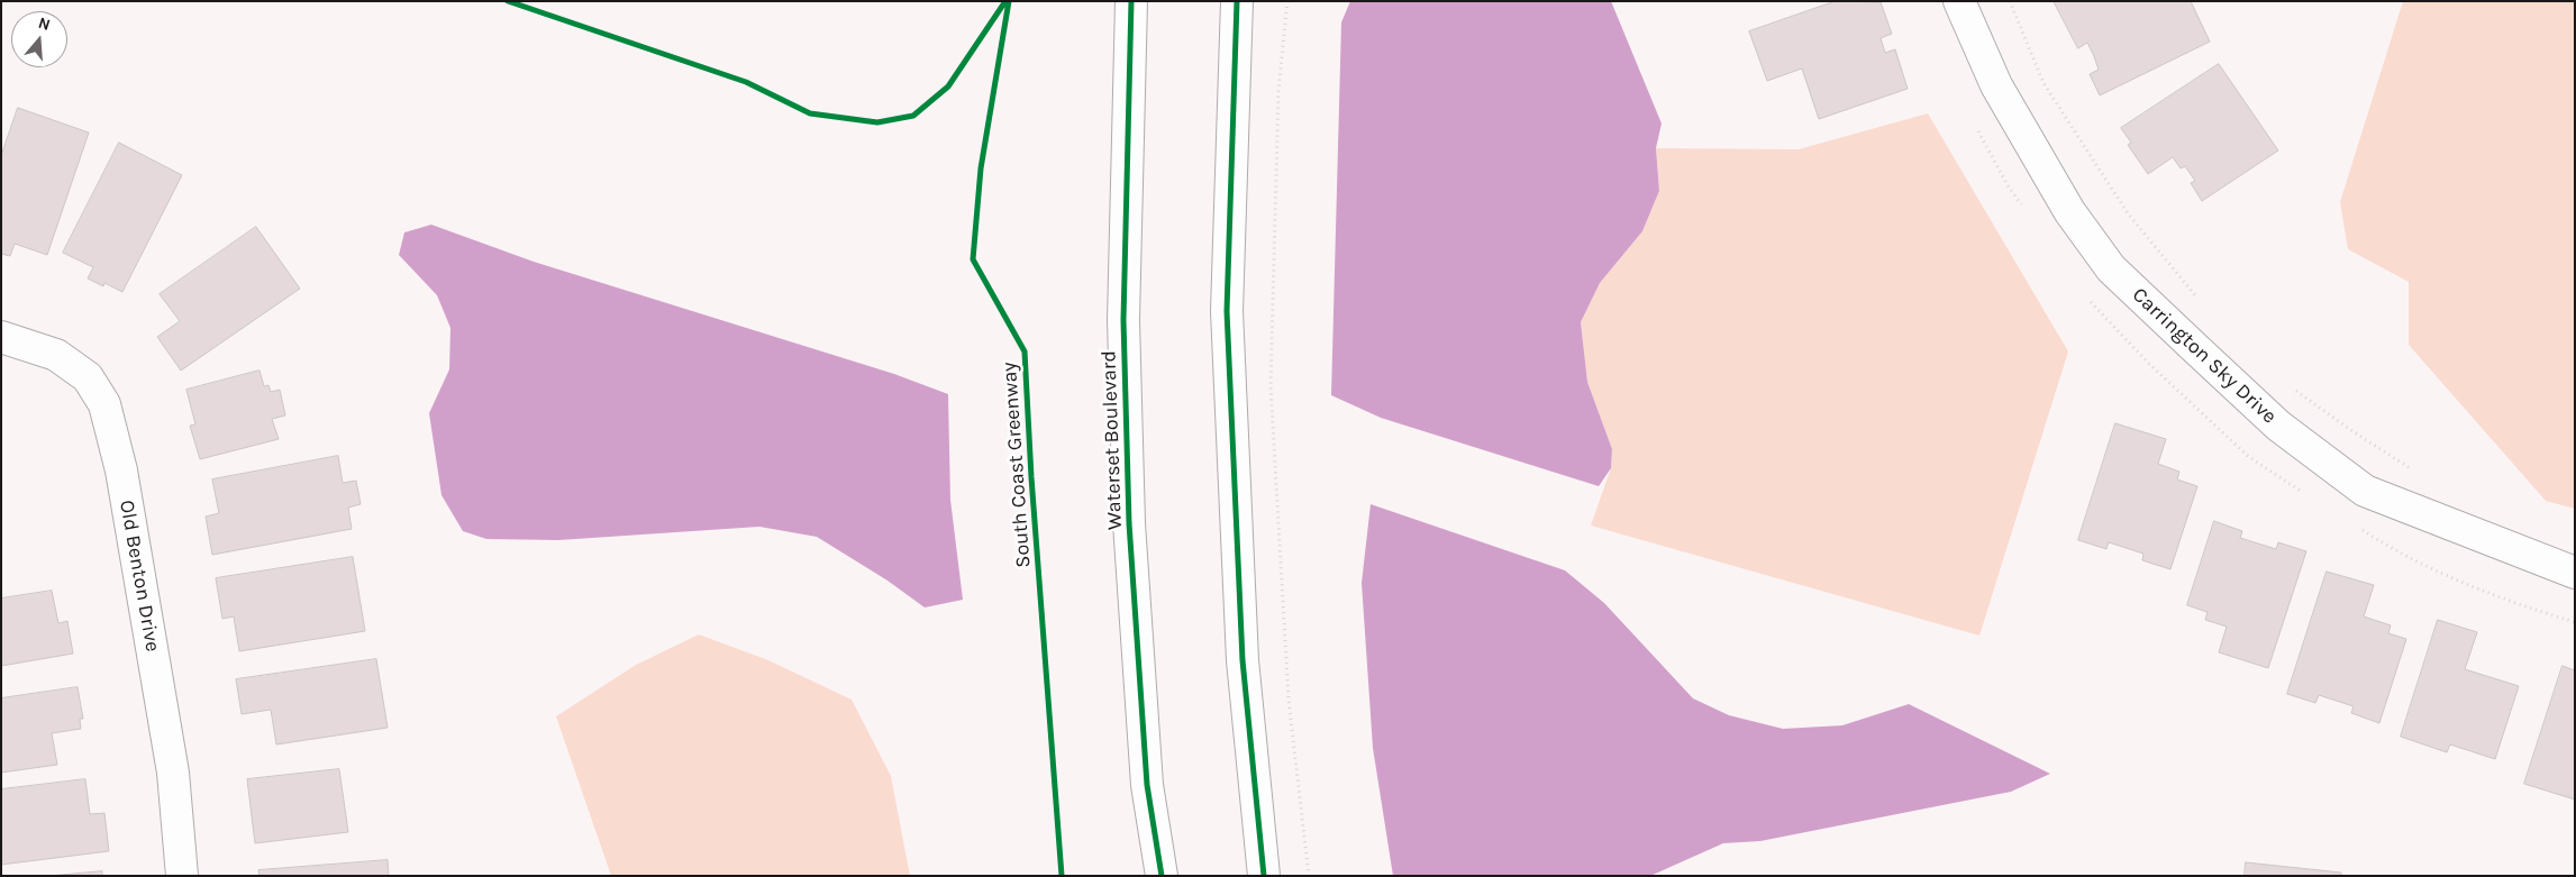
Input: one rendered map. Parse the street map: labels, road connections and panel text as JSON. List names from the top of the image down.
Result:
{
  "streets": {
    "street": ["Carrington Sky Drive", "Waterset Boulevard", "Old Benton Drive"],
    "cycle path": ["South Coast Greenway"]
  },
  "north": "top"
}
